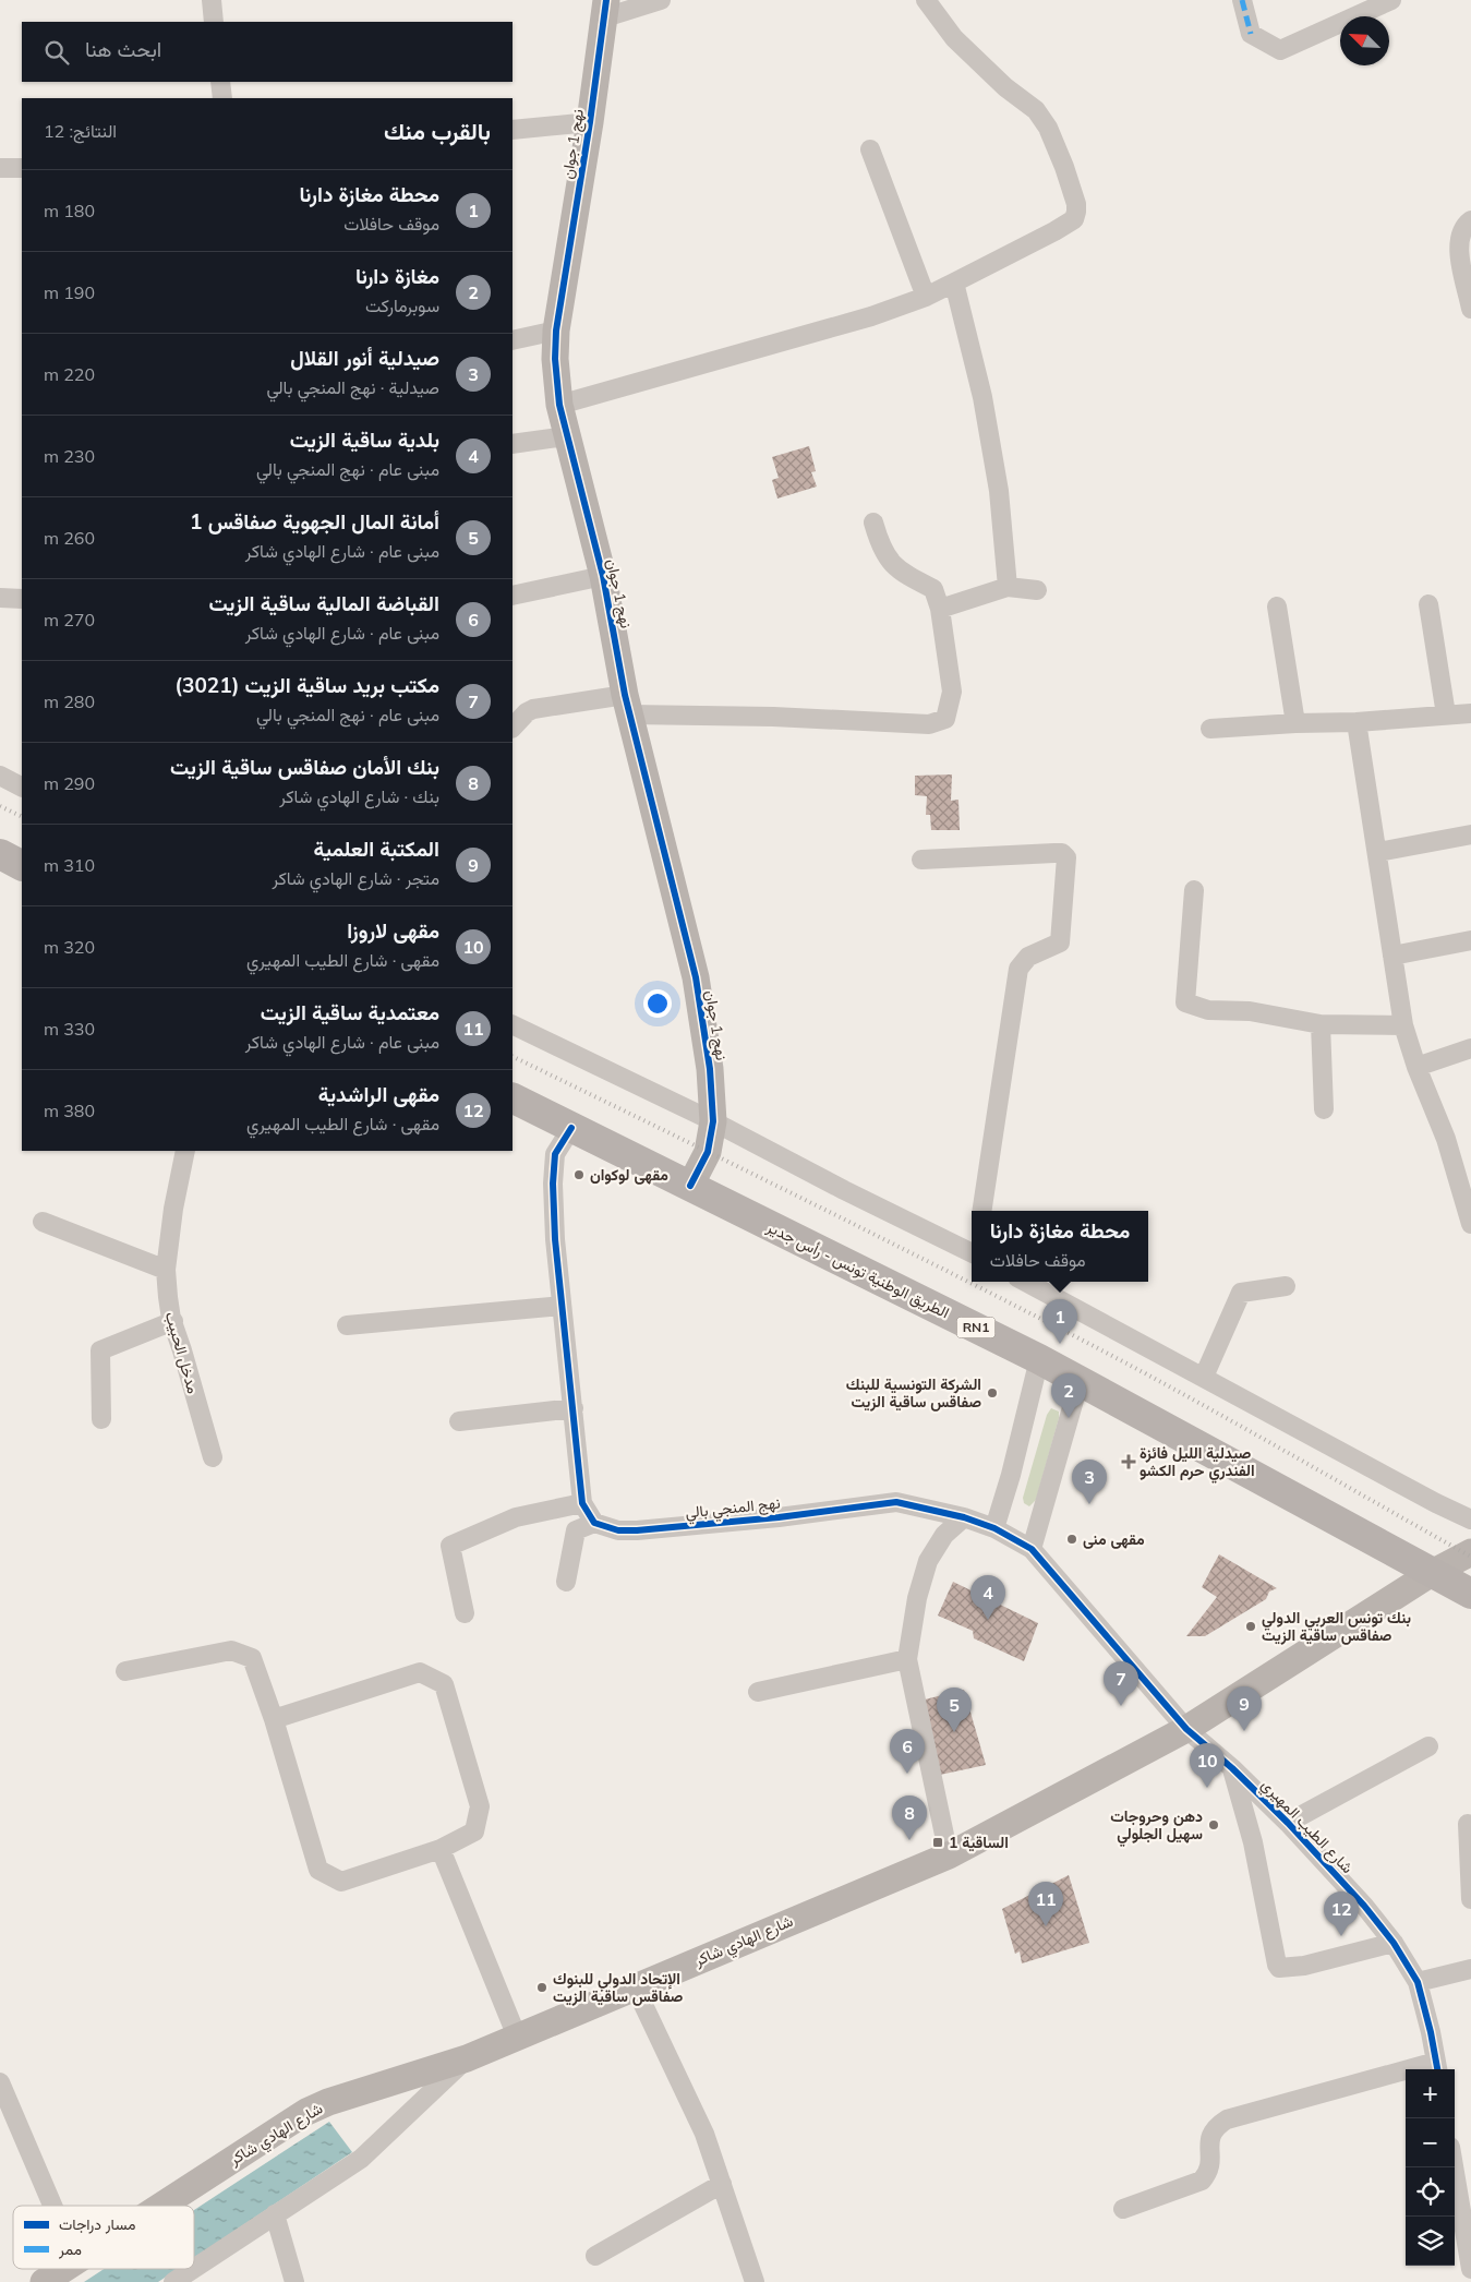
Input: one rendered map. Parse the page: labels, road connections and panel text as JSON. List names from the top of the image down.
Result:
{
  "streets": {
    "main road": [
      "نهج 1 جوان",
      "الطريق الوطنية تونس - رأس جدير",
      "RN1",
      "شارع الهادي شاكر"
    ],
    "street": ["مدخل الحبيب", "نهج المنجي بالي", "شارع الطيب المهيري"]
  },
  "crossings": [
    ["نهج 1 جوان", "الطريق الوطنية تونس - رأس جدير"],
    ["الطريق الوطنية تونس - رأس جدير", "RN1"],
    ["الطريق الوطنية تونس - رأس جدير", "شارع الهادي شاكر"],
    ["RN1", "شارع الهادي شاكر"],
    ["نهج المنجي بالي", "شارع الطيب المهيري"],
    ["نهج المنجي بالي", "شارع الهادي شاكر"],
    ["شارع الطيب المهيري", "شارع الهادي شاكر"]
  ],
  "places": {
    "other": [
      "مقهى لوكوان",
      "الشركة التونسية للبنك صفاقس ساقية الزيت",
      "مقهى منى",
      "بنك تونس العربي الدولي صفاقس ساقية الزيت",
      "دهن وحروجات سهيل الجلولي",
      "الإتحاد الدولي للبنوك صفاقس ساقية الزيت"
    ],
    "health": ["صيدلية الليل فائزة الفندري حرم الكشو"],
    "transit": ["الساقية 1"]
  },
  "legend": ["مسار دراجات", "ممر"],
  "north": "top left",
  "page": {
    "search": "ابحث هنا",
    "heading": ["بالقرب منك", "النتائج: 12"],
    "list": [
      {
        "mark": "1",
        "name": "محطة مغازة دارنا",
        "note": "موقف حافلات",
        "value": "180 m"
      },
      {
        "mark": "2",
        "name": "مغازة دارنا",
        "note": "سوبرماركت",
        "value": "190 m"
      },
      {
        "mark": "3",
        "name": "صيدلية أنور القلال",
        "note": "صيدلية · نهج المنجي بالي",
        "value": "220 m"
      },
      {
        "mark": "4",
        "name": "بلدية ساقية الزيت",
        "note": "مبنى عام · نهج المنجي بالي",
        "value": "230 m"
      },
      {
        "mark": "5",
        "name": "أمانة المال الجهوية صفاقس 1",
        "note": "مبنى عام · شارع الهادي شاكر",
        "value": "260 m"
      },
      {
        "mark": "6",
        "name": "القباضة المالية ساقية الزيت",
        "note": "مبنى عام · شارع الهادي شاكر",
        "value": "270 m"
      },
      {
        "mark": "7",
        "name": "مكتب بريد ساقية الزيت (3021)",
        "note": "مبنى عام · نهج المنجي بالي",
        "value": "280 m"
      },
      {
        "mark": "8",
        "name": "بنك الأمان صفاقس ساقية الزيت",
        "note": "بنك · شارع الهادي شاكر",
        "value": "290 m"
      },
      {
        "mark": "9",
        "name": "المكتبة العلمية",
        "note": "متجر · شارع الهادي شاكر",
        "value": "310 m"
      },
      {
        "mark": "10",
        "name": "مقهى لاروزا",
        "note": "مقهى · شارع الطيب المهيري",
        "value": "320 m"
      },
      {
        "mark": "11",
        "name": "معتمدية ساقية الزيت",
        "note": "مبنى عام · شارع الهادي شاكر",
        "value": "330 m"
      },
      {
        "mark": "12",
        "name": "مقهى الراشدية",
        "note": "مقهى · شارع الطيب المهيري",
        "value": "380 m"
      }
    ],
    "popup": ["محطة مغازة دارنا", "موقف حافلات"],
    "pins": [
      "1",
      "2",
      "3",
      "4",
      "7",
      "9",
      "5",
      "6",
      "10",
      "8",
      "11",
      "12"
    ],
    "map_buttons": ["+", "−"]
  }
}
